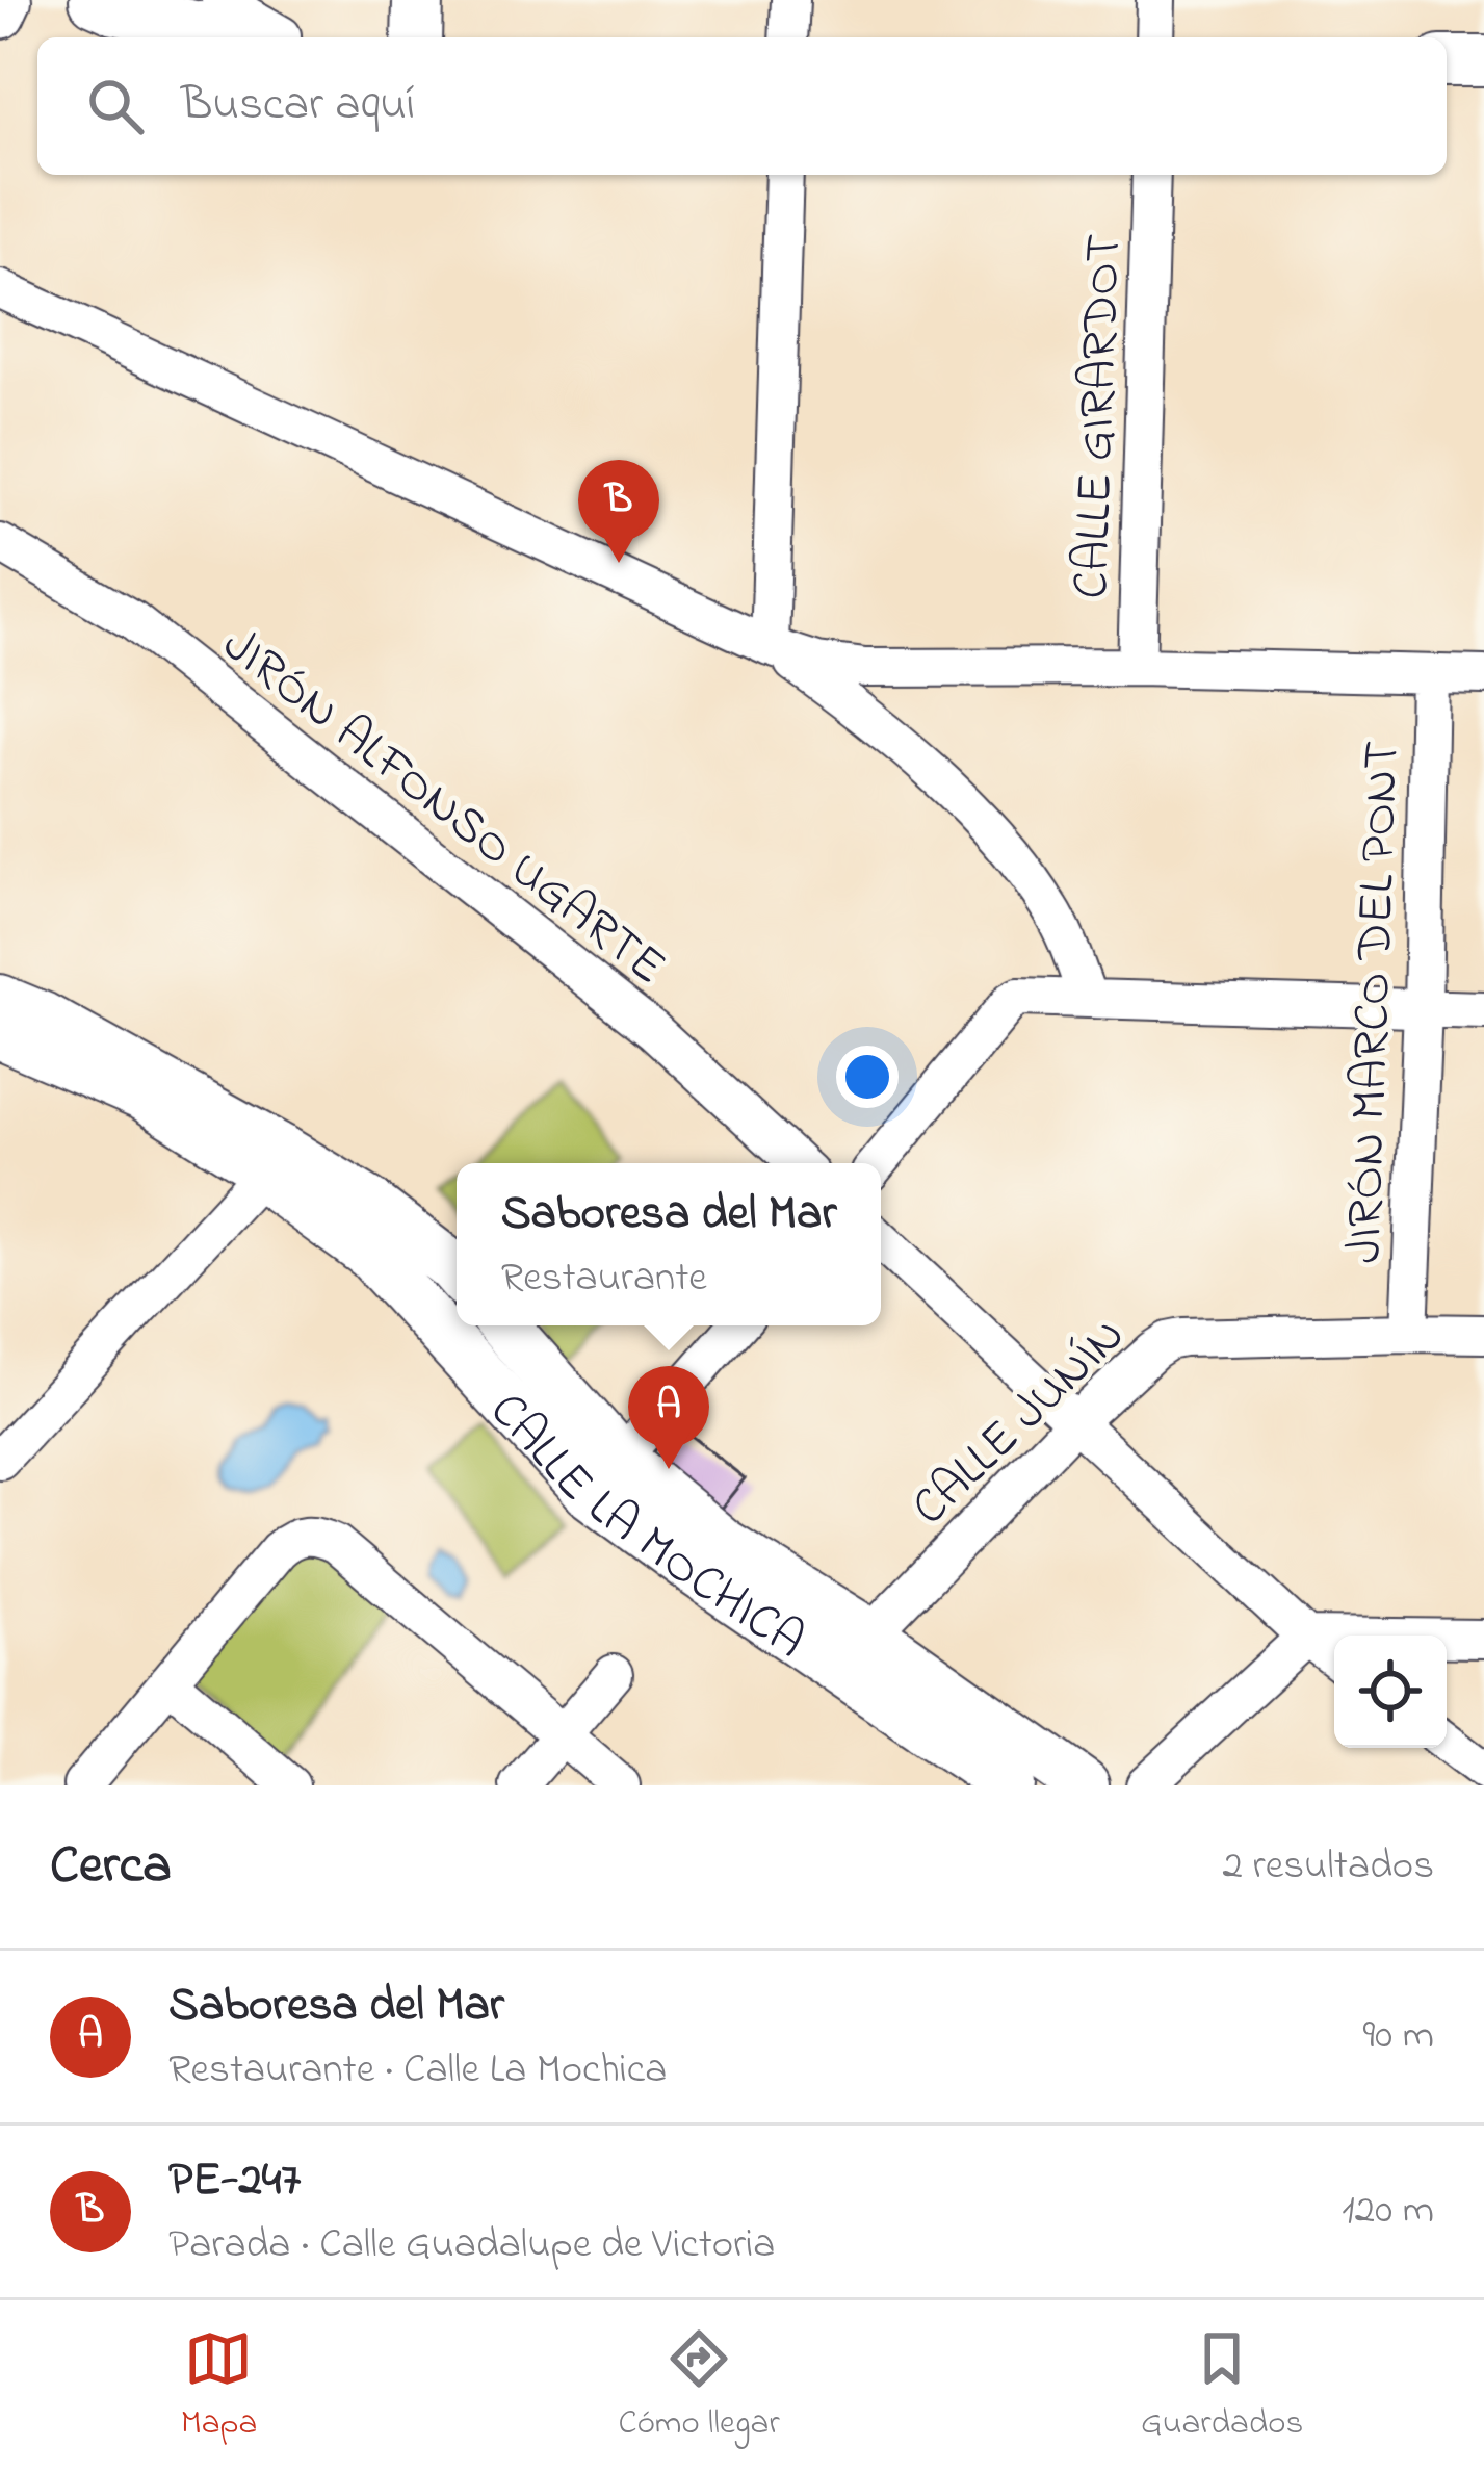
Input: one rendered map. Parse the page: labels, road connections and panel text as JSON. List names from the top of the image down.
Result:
{
  "streets": {
    "street": [
      "CALLE GIRARDOT",
      "JIRÓN ALFONSO UGARTE",
      "JIRÓN MARCO DEL PONT",
      "CALLE JUNÍN",
      "CALLE LA MOCHICA"
    ]
  },
  "crossings": [
    ["JIRÓN MARCO DEL PONT", "CALLE JUNÍN"],
    ["CALLE JUNÍN", "CALLE LA MOCHICA"]
  ],
  "page": {
    "search": "Buscar aquí",
    "pins": ["B", "A"],
    "popup": ["Saboresa del Mar", "Restaurante"],
    "heading": ["Cerca", "2 resultados"],
    "list": [
      {
        "mark": "A",
        "name": "Saboresa del Mar",
        "note": "Restaurante · Calle La Mochica",
        "value": "90 m"
      },
      {
        "mark": "B",
        "name": "PE-247",
        "note": "Parada · Calle Guadalupe de Victoria",
        "value": "120 m"
      }
    ],
    "nav": ["Mapa", "Cómo llegar", "Guardados"]
  }
}
